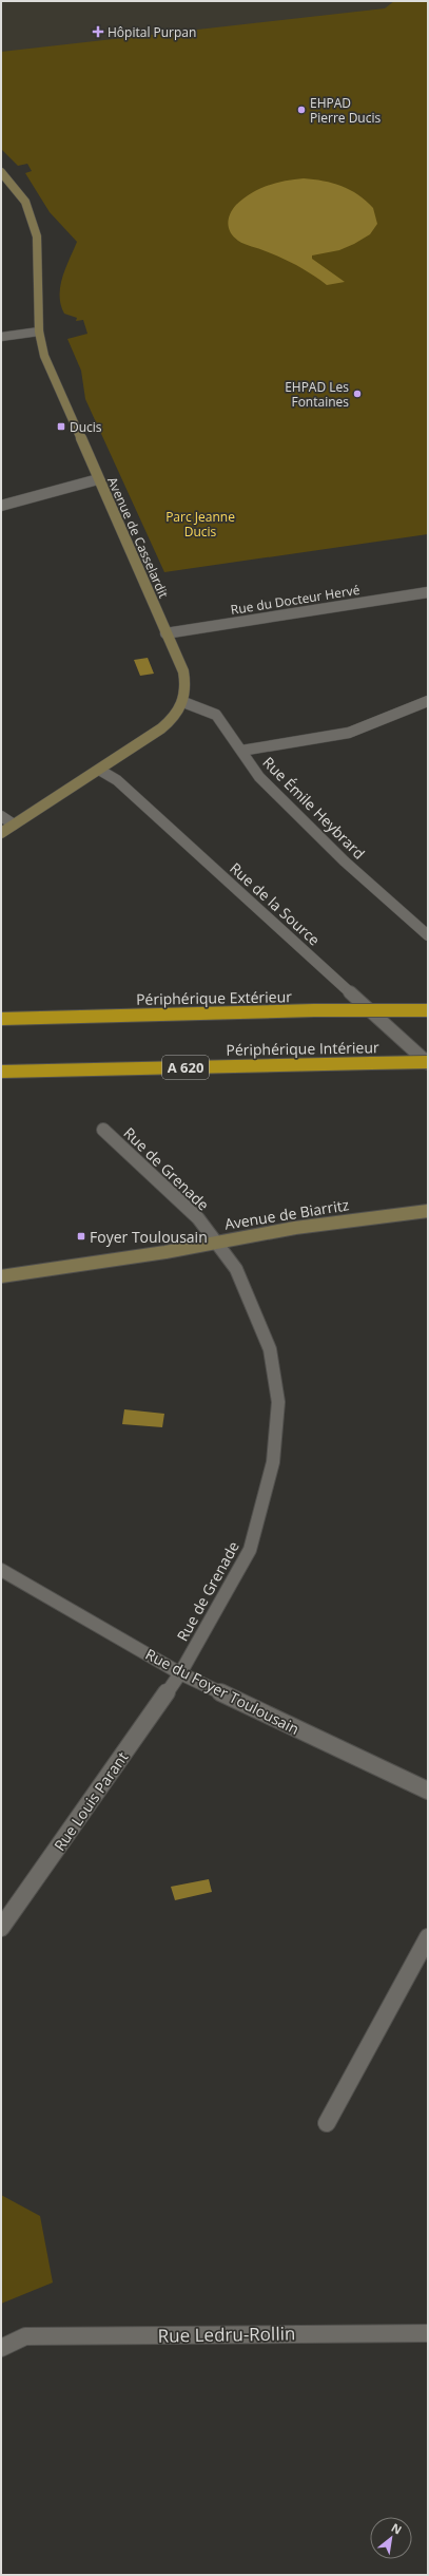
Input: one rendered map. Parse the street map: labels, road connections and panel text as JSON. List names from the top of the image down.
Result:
{
  "streets": {
    "highway": ["Périphérique Extérieur", "Périphérique Intérieur", "A 620"],
    "street": [
      "Avenue de Casselardit",
      "Rue du Docteur Hervé",
      "Rue Émile Heybrard",
      "Rue de la Source",
      "Rue de Grenade",
      "Avenue de Biarritz",
      "Rue du Foyer Toulousain",
      "Rue Louis Parant",
      "Rue Ledru-Rollin"
    ]
  },
  "crossings": [
    ["Avenue de Casselardit", "Rue du Docteur Hervé"],
    ["Avenue de Casselardit", "Rue Émile Heybrard"],
    ["Avenue de Casselardit", "Rue de la Source"],
    ["Rue de la Source", "Périphérique Intérieur"],
    ["Rue de Grenade", "Avenue de Biarritz"],
    ["Rue de Grenade", "Rue du Foyer Toulousain"],
    ["Rue de Grenade", "Rue Louis Parant"],
    ["Rue du Foyer Toulousain", "Rue Louis Parant"]
  ],
  "parks": ["Parc Jeanne Ducis"],
  "places": {
    "health": ["Hôpital Purpan"],
    "other": ["EHPAD Pierre Ducis", "EHPAD Les Fontaines"],
    "transit": ["Ducis", "Foyer Toulousain"]
  },
  "north": "top right"
}
